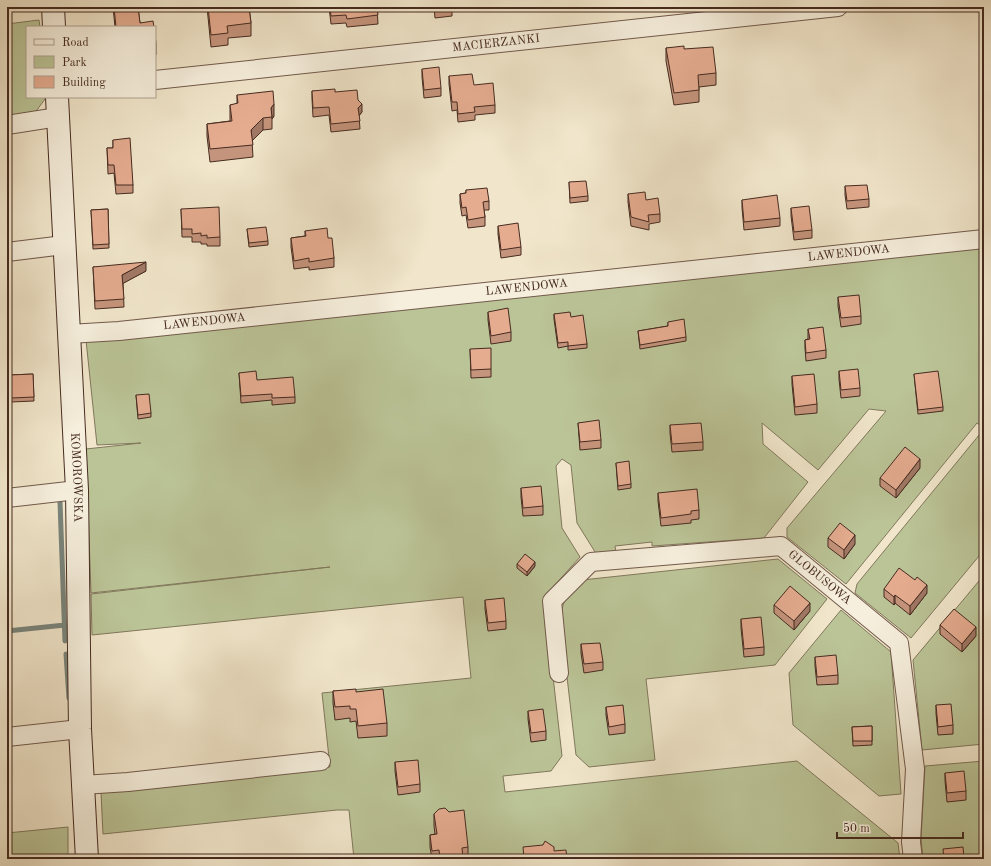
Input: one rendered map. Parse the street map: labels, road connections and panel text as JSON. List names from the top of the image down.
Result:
{
  "streets": {
    "street": [
      "MACIERZANKI",
      "LAWENDOWA",
      "KOMOROWSKA",
      "GLOBUSOWA"
    ]
  },
  "crossings": [
    ["LAWENDOWA", "KOMOROWSKA"]
  ],
  "legend": ["Road", "Park", "Building"],
  "scale_bar": "50 m"
}
